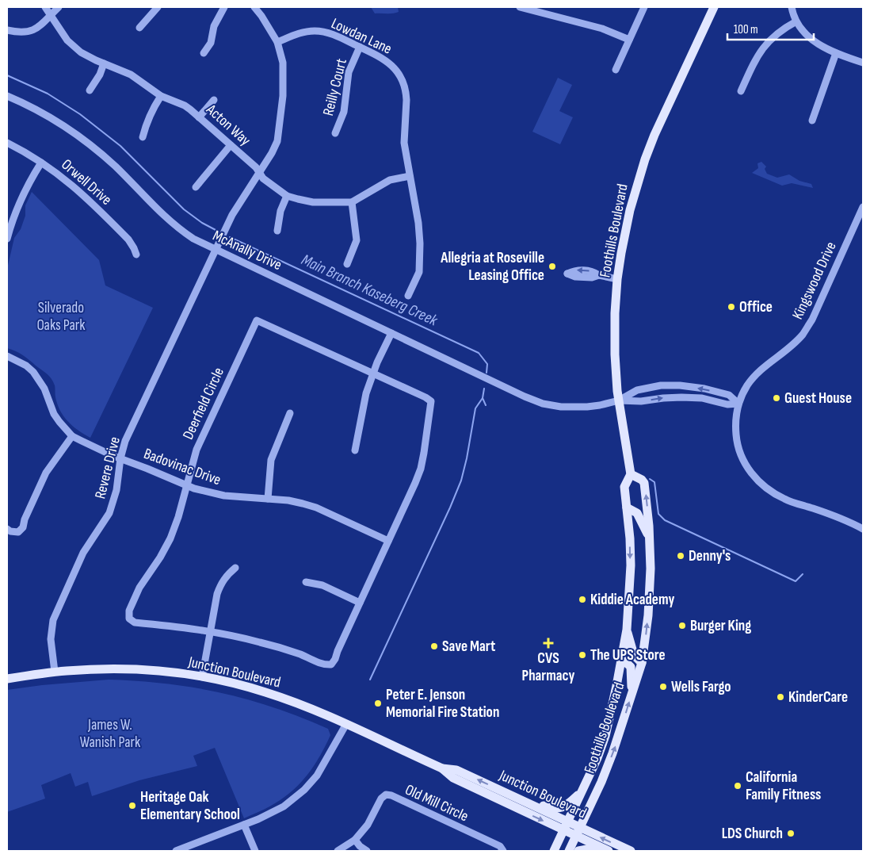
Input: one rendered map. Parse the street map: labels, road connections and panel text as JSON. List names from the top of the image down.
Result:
{
  "streets": {
    "main road": ["Foothills Boulevard", "Junction Boulevard"],
    "street": [
      "Lowdan Lane",
      "Reilly Court",
      "Acton Way",
      "Orwell Drive",
      "McAnally Drive",
      "Kingswood Drive",
      "Deerfield Circle",
      "Badovinac Drive",
      "Revere Drive",
      "Old Mill Circle"
    ]
  },
  "crossings": [
    ["Lowdan Lane", "Reilly Court"],
    ["Lowdan Lane", "Revere Drive"],
    ["Acton Way", "Revere Drive"],
    ["Foothills Boulevard", "McAnally Drive"],
    ["Foothills Boulevard", "Junction Boulevard"],
    ["McAnally Drive", "Kingswood Drive"],
    ["McAnally Drive", "Revere Drive"],
    ["Deerfield Circle", "Badovinac Drive"],
    ["Badovinac Drive", "Revere Drive"],
    ["Revere Drive", "Junction Boulevard"]
  ],
  "water": ["Main Branch Kaseberg Creek"],
  "parks": ["Silverado Oaks Park", "James W. Wanish Park"],
  "places": {
    "other": [
      "Allegria at Roseville Leasing Office",
      "Office",
      "Guest House",
      "Denny's",
      "Kiddie Academy",
      "Burger King",
      "Save Mart",
      "The UPS Store",
      "Wells Fargo",
      "KinderCare",
      "Peter E. Jenson Memorial Fire Station",
      "California Family Fitness",
      "Heritage Oak Elementary School",
      "LDS Church"
    ],
    "health": ["CVS Pharmacy"]
  },
  "scale_bar": "100 m"
}
